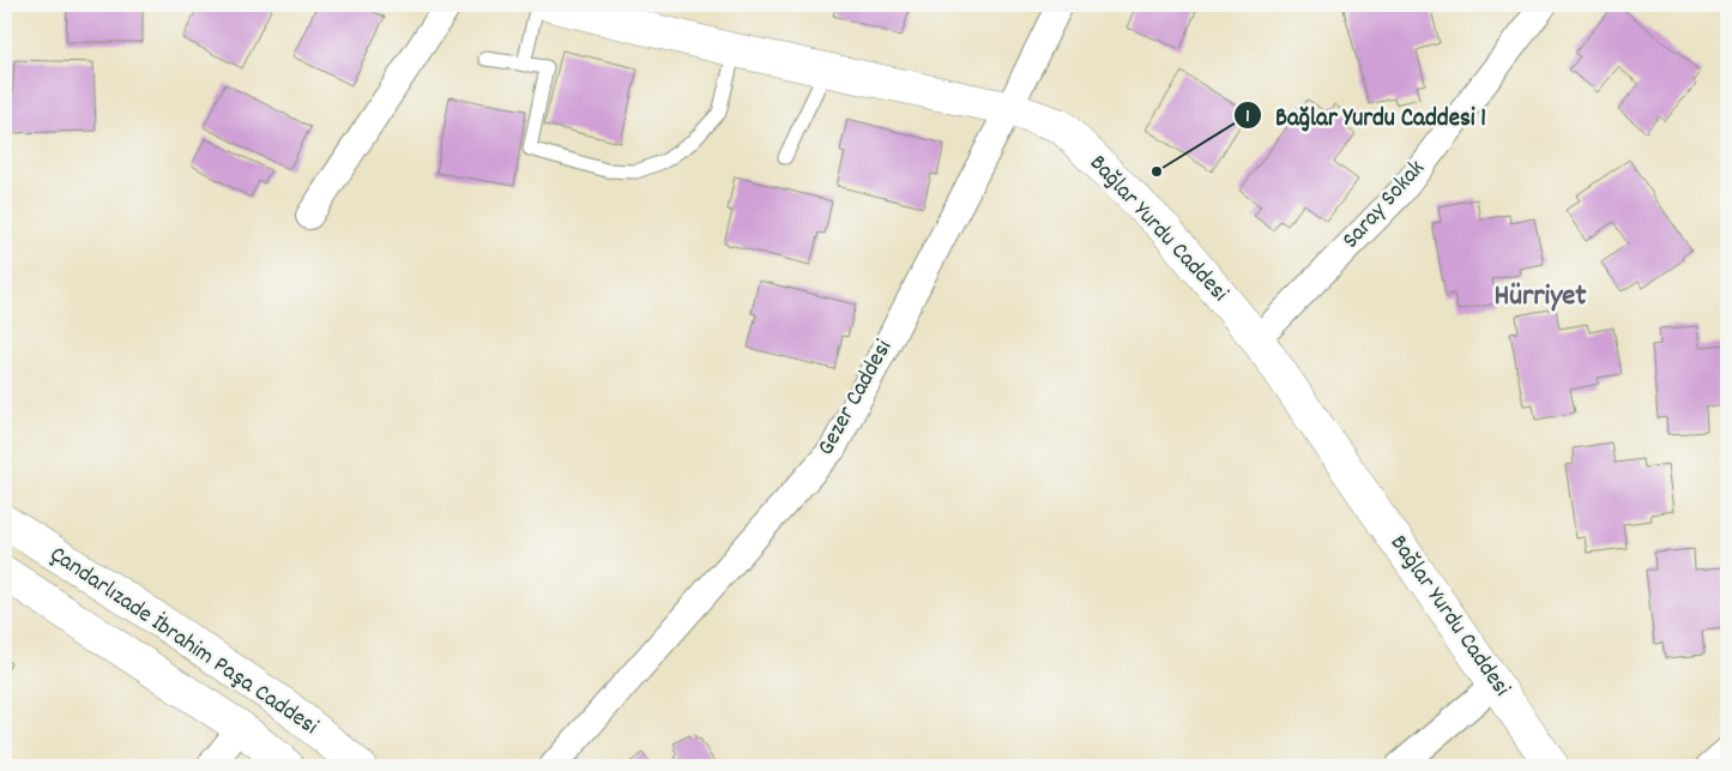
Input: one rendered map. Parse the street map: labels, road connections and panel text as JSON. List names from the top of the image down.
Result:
{
  "streets": {
    "street": [
      "Saray Sokak",
      "Bağlar Yurdu Caddesi",
      "Gezer Caddesi",
      "Çandarlızade İbrahim Paşa Caddesi"
    ]
  },
  "crossings": [
    ["Saray Sokak", "Bağlar Yurdu Caddesi"],
    ["Bağlar Yurdu Caddesi", "Gezer Caddesi"]
  ],
  "districts": ["Hürriyet"],
  "places": ["Bağlar Yurdu Caddesi 1"]
}
